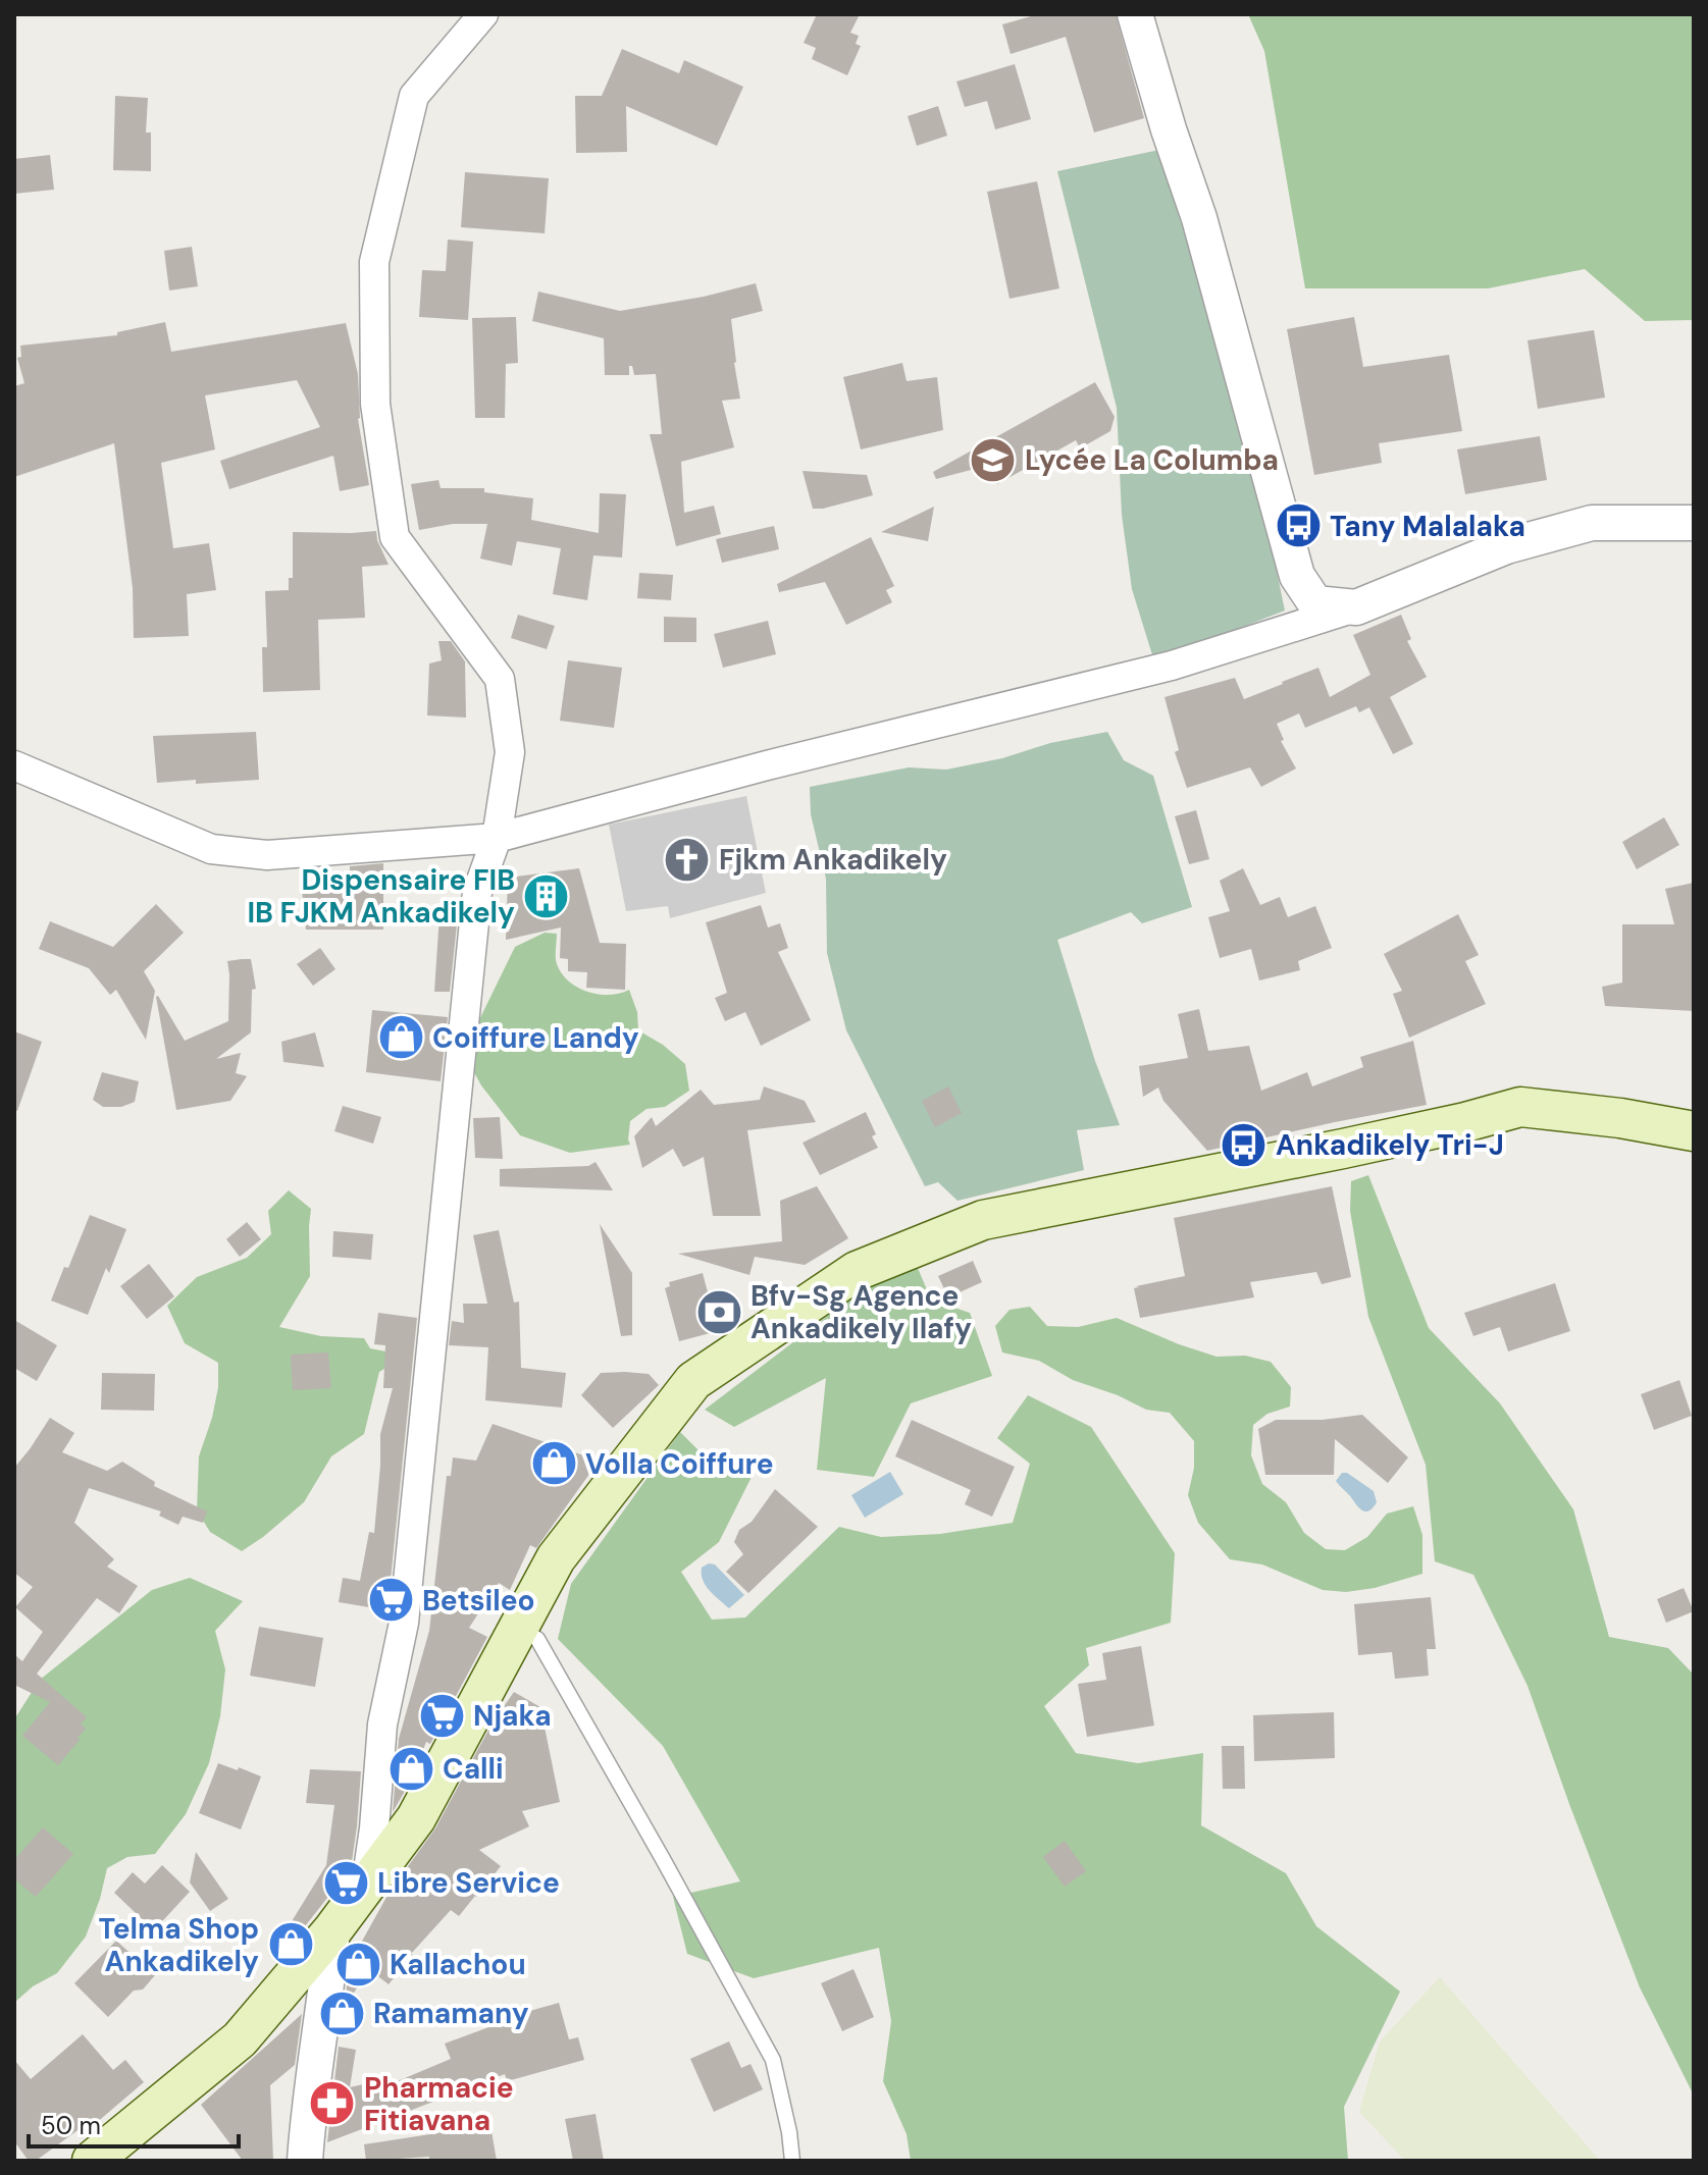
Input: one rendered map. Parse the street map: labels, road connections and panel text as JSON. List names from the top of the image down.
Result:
{
  "places": {
    "school or university": ["Lycée La Columba"],
    "bus stop": ["Tany Malalaka", "Ankadikely Tri-J"],
    "church": ["Fjkm Ankadikely"],
    "building": ["Dispensaire FIB IB FJKM Ankadikely"],
    "shop": [
      "Coiffure Landy",
      "Volla Coiffure",
      "Calli",
      "Telma Shop Ankadikely",
      "Kallachou",
      "Ramamany"
    ],
    "bank": ["Bfv-Sg Agence Ankadikely Ilafy"],
    "supermarket": ["Betsileo", "Njaka", "Libre Service"],
    "pharmacy": ["Pharmacie Fitiavana"]
  },
  "scale_bar": "50 m"
}
